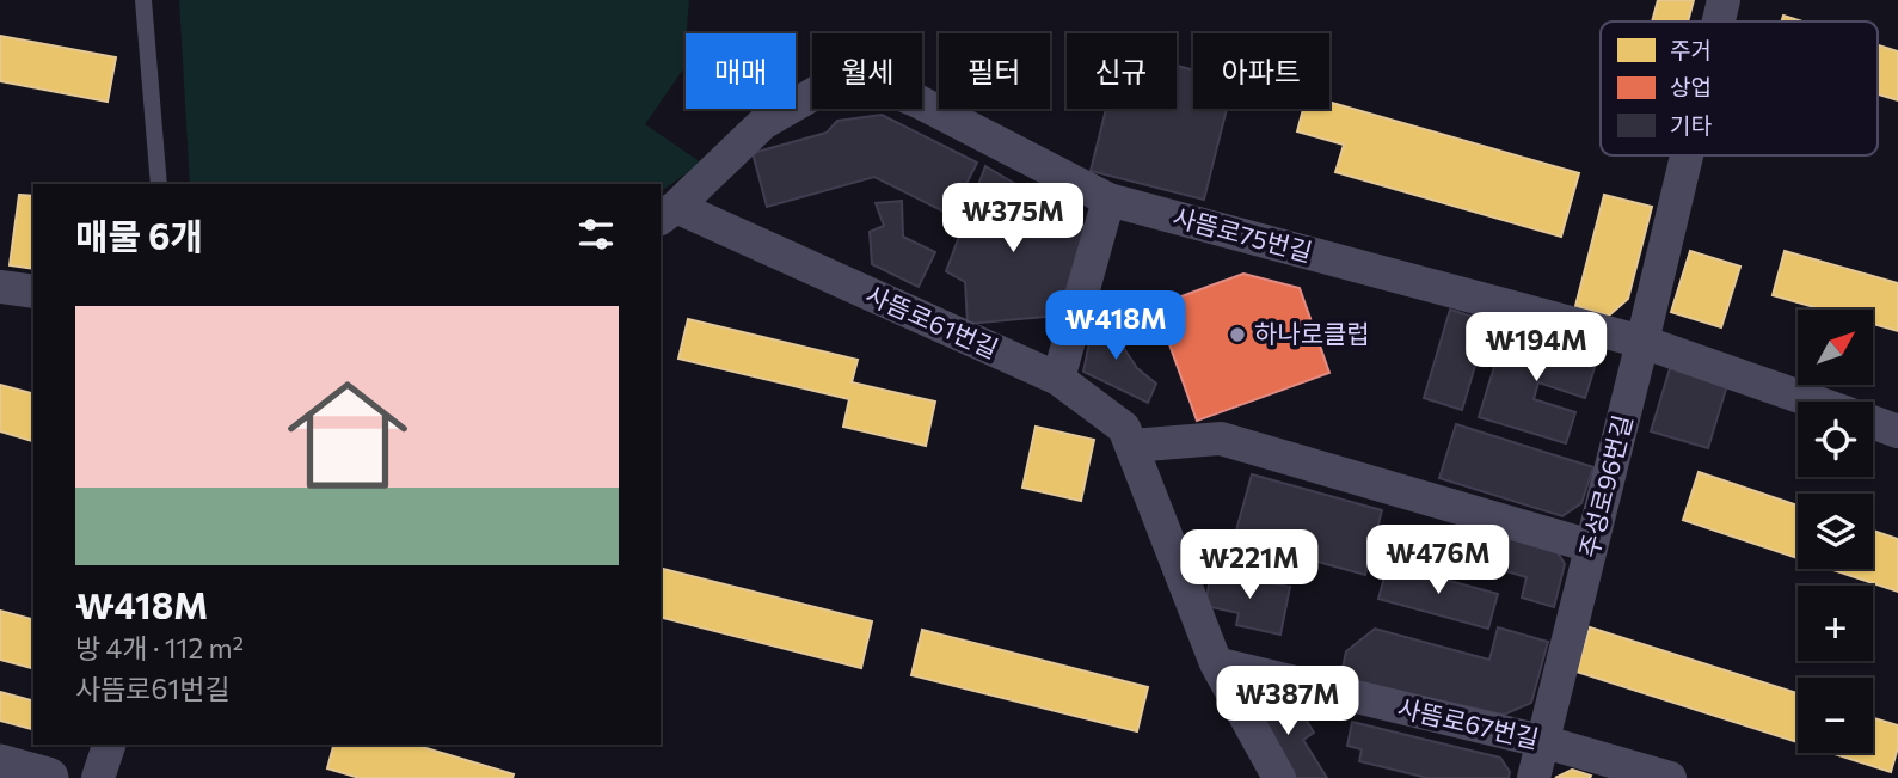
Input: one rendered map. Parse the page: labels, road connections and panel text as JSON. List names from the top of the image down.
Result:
{
  "streets": {
    "street": [
      "사뜸로75번길",
      "사뜸로61번길",
      "주성로96번길",
      "사뜸로67번길"
    ]
  },
  "crossings": [
    ["사뜸로75번길", "사뜸로61번길"],
    ["사뜸로75번길", "주성로96번길"],
    ["사뜸로61번길", "사뜸로67번길"],
    ["주성로96번길", "사뜸로67번길"]
  ],
  "places": ["하나로클럽"],
  "legend": ["주거", "상업", "기타"],
  "north": "top right",
  "page": {
    "chip": [
      "매매",
      "월세",
      "필터",
      "신규",
      "아파트"
    ],
    "price": [
      "₩375M",
      "₩418M",
      "₩194M",
      "₩476M",
      "₩221M",
      "₩387M"
    ],
    "heading": "매물 6개",
    "list": [
      {
        "name": "₩418M",
        "note": "방 4개 · 112 m² · 사뜸로61번길"
      }
    ],
    "map_buttons": ["+", "−"]
  }
}
